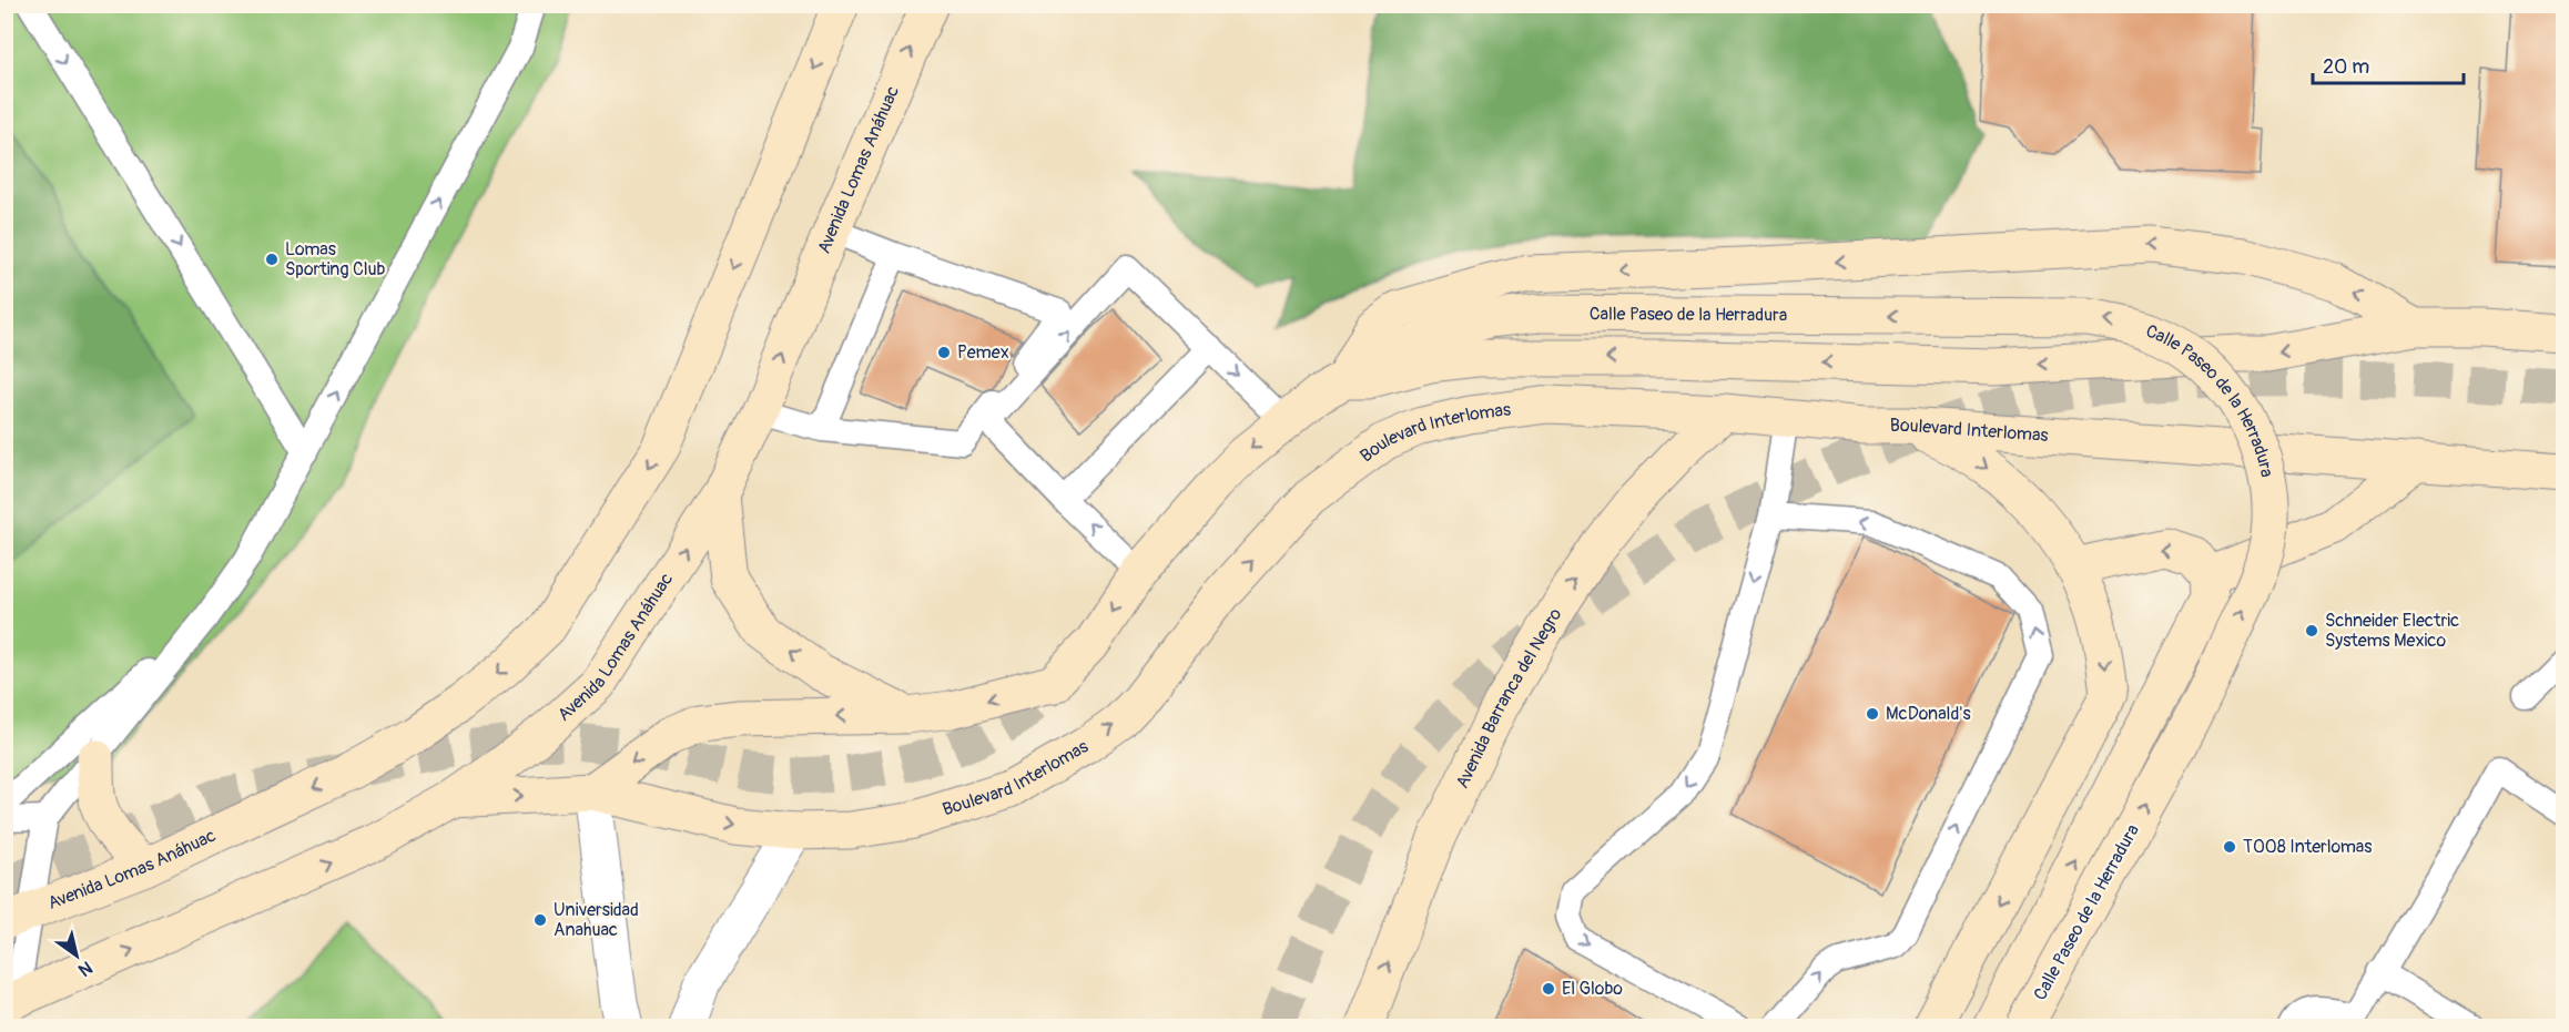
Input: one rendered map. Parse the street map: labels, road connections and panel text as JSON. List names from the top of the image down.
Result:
{
  "streets": {
    "main road": [
      "Avenida Lomas Anáhuac",
      "Calle Paseo de la Herradura",
      "Boulevard Interlomas",
      "Avenida Barranca del Negro"
    ]
  },
  "crossings": [
    ["Avenida Lomas Anáhuac", "Boulevard Interlomas"],
    ["Boulevard Interlomas", "Avenida Barranca del Negro"]
  ],
  "one_way": ["Avenida Barranca del Negro"],
  "places": [
    "Lomas Sporting Club",
    "Pemex",
    "Schneider Electric Systems Mexico",
    "McDonald's",
    "T008 Interlomas",
    "Universidad Anahuac",
    "El Globo"
  ],
  "scale_bar": "20 m",
  "north": "bottom right"
}
